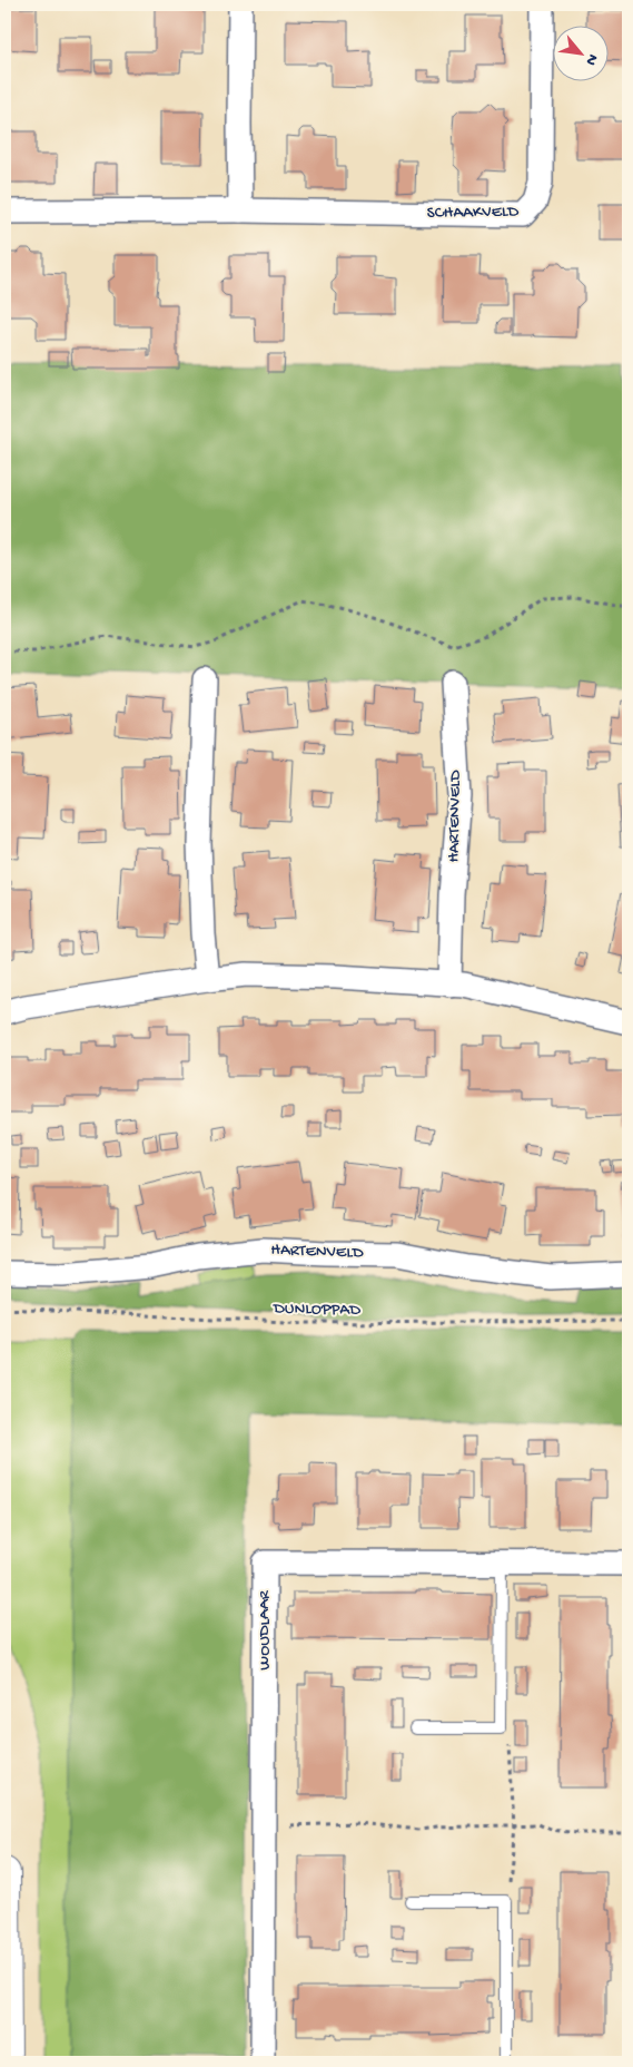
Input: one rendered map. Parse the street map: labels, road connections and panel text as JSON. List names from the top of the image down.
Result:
{
  "streets": {
    "street": ["SCHAAKVELD", "HARTENVELD", "WOUDLAAR"],
    "path": ["DUNLOPPAD"]
  },
  "north": "bottom right"
}
